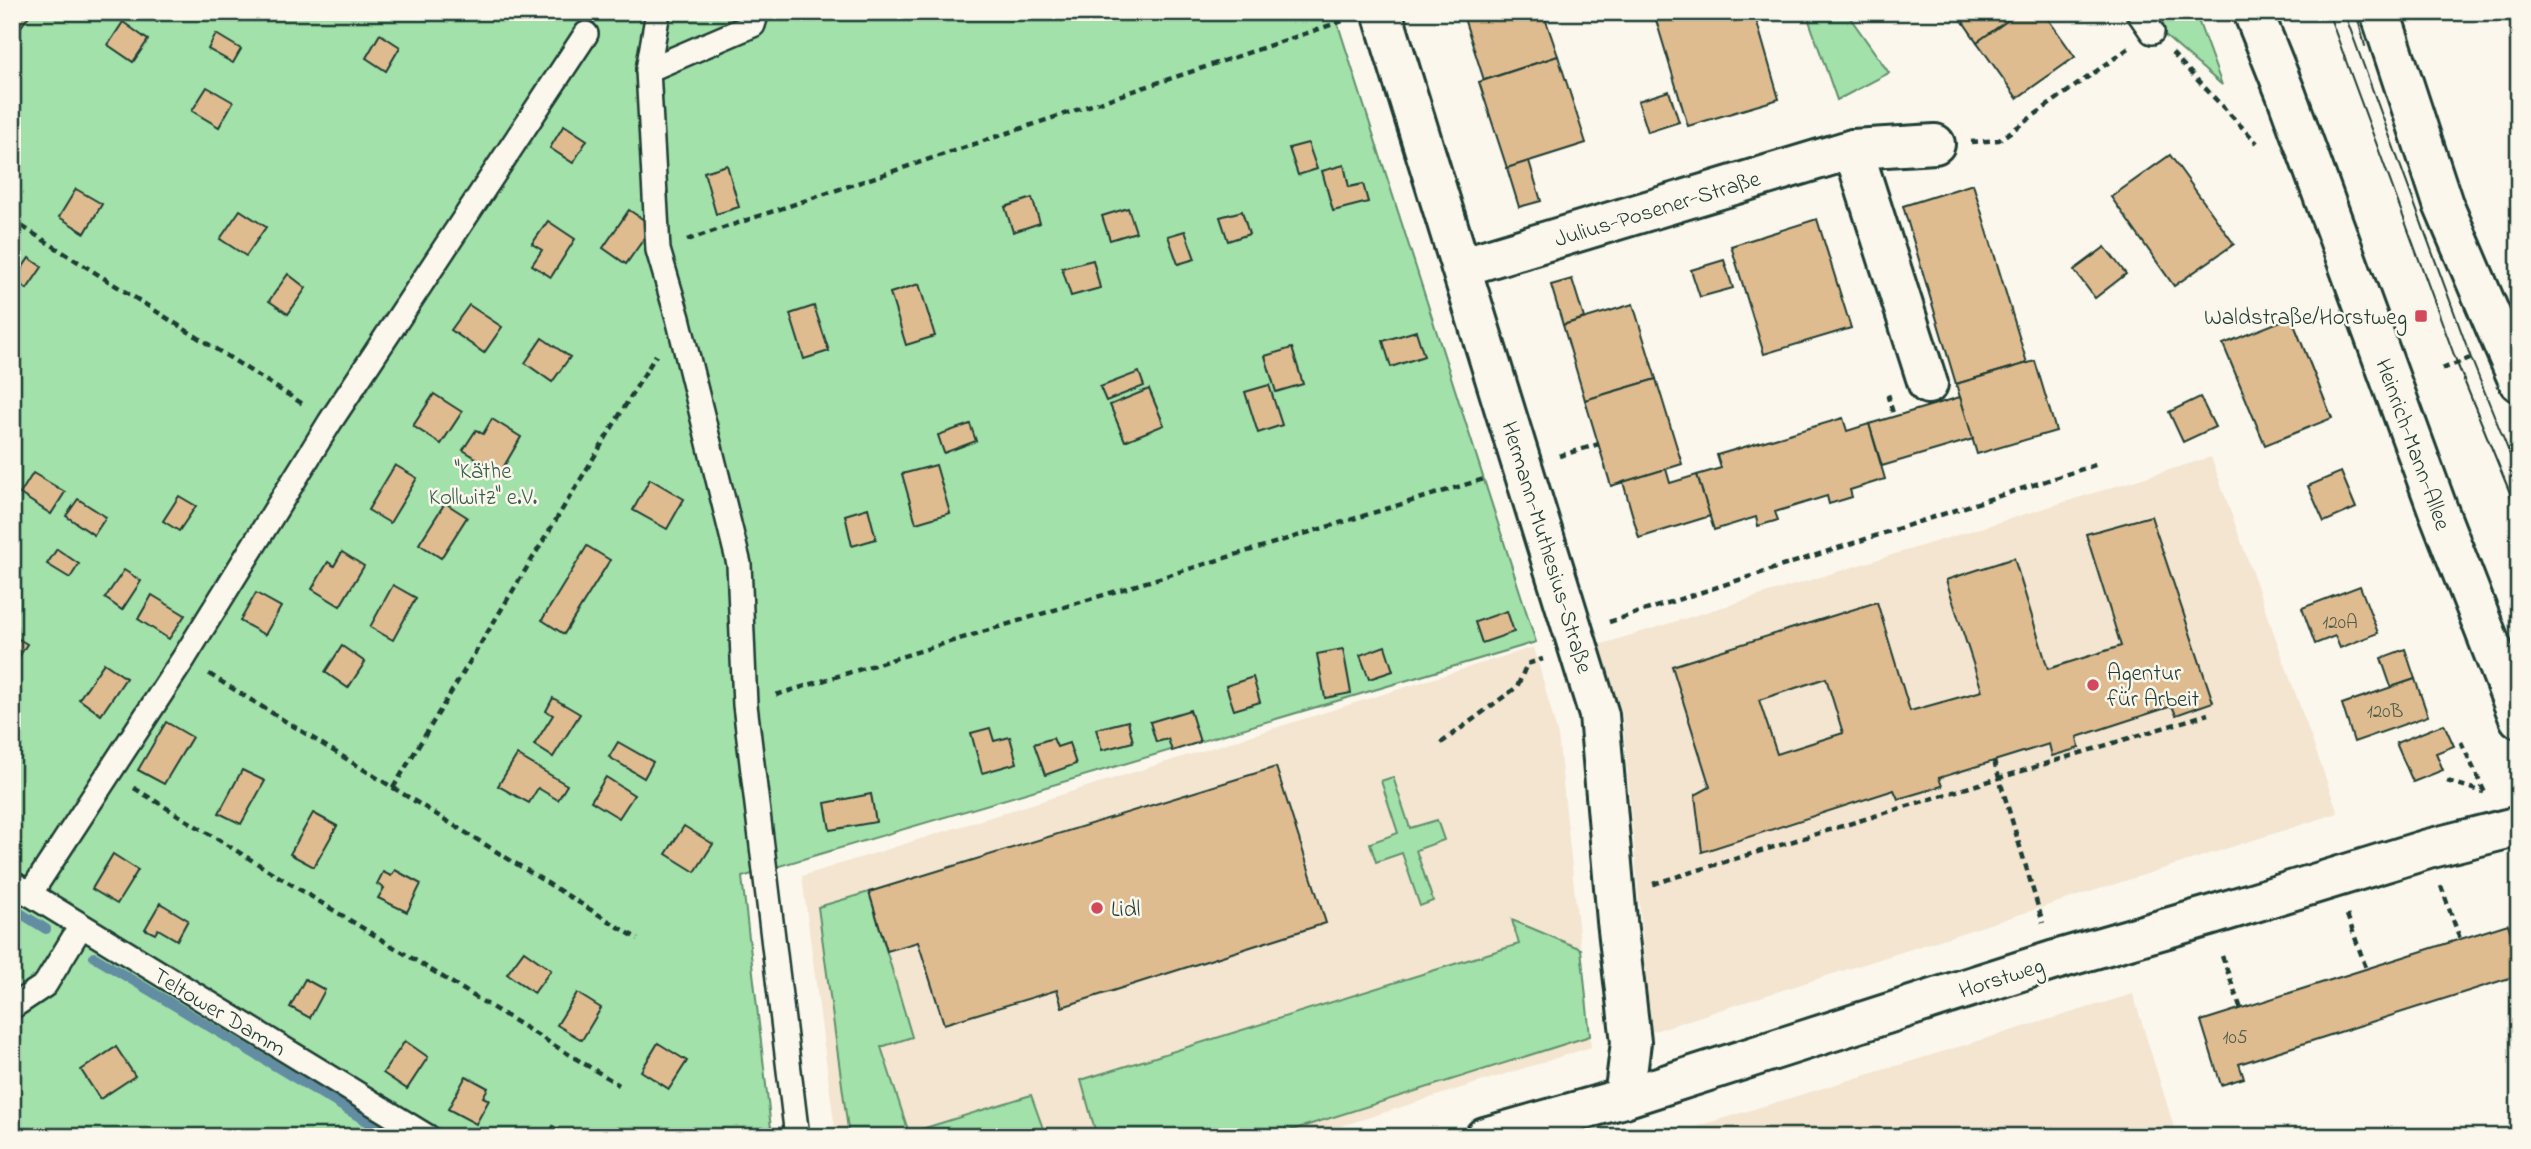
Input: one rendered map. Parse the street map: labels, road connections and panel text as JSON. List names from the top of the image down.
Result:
{
  "streets": {
    "street": [
      "Julius-Posener-Straße",
      "Heinrich-Mann-Allee",
      "Hermann-Muthesius-Straße",
      "Horstweg"
    ],
    "lane": ["Teltower Damm"]
  },
  "crossings": [
    ["Julius-Posener-Straße", "Hermann-Muthesius-Straße"],
    ["Hermann-Muthesius-Straße", "Horstweg"]
  ],
  "parks": ["\"Käthe Kollwitz\" e.V."],
  "places": {
    "transit": ["Waldstraße/Horstweg"],
    "other": ["Agentur für Arbeit", "Lidl"]
  },
  "house_numbers": ["120A", "120B", "105"]
}
